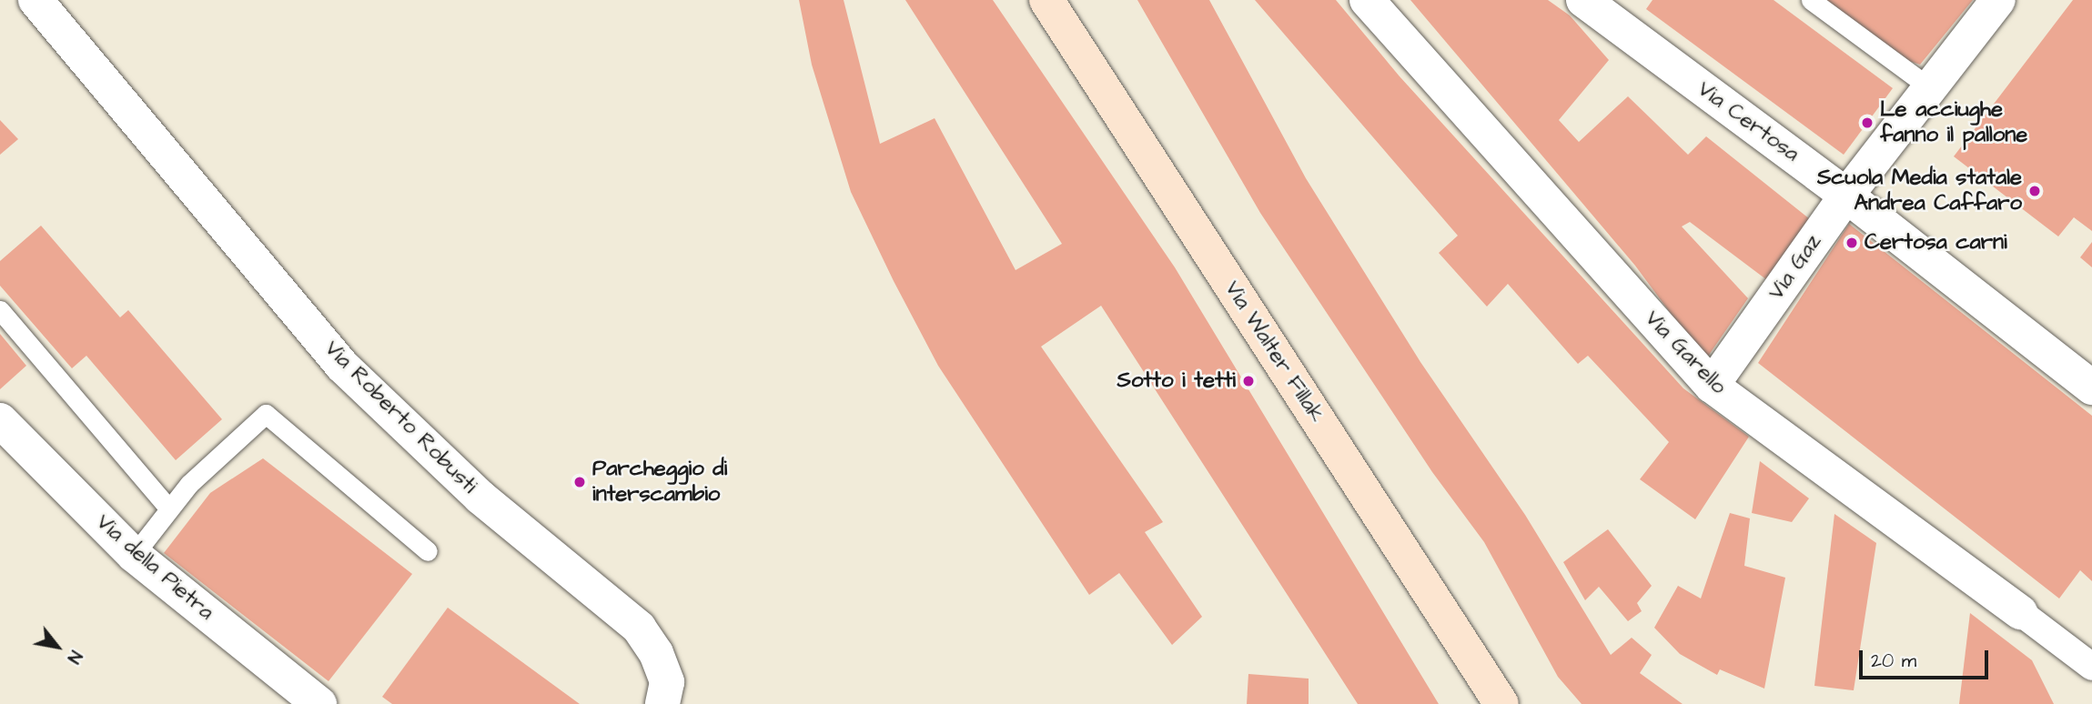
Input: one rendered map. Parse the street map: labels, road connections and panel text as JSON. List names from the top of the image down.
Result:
{
  "streets": {
    "main road": ["Via Walter Fillak"],
    "street": [
      "Via Certosa",
      "Via Gaz",
      "Via Garello",
      "Via Roberto Robusti",
      "Via della Pietra"
    ]
  },
  "crossings": [
    ["Via Certosa", "Via Gaz"],
    ["Via Gaz", "Via Garello"]
  ],
  "places": [
    "Le acciughe fanno il pallone",
    "Scuola Media statale Andrea Caffaro",
    "Certosa carni",
    "Sotto i tetti",
    "Parcheggio di interscambio"
  ],
  "scale_bar": "20 m",
  "north": "bottom right"
}
